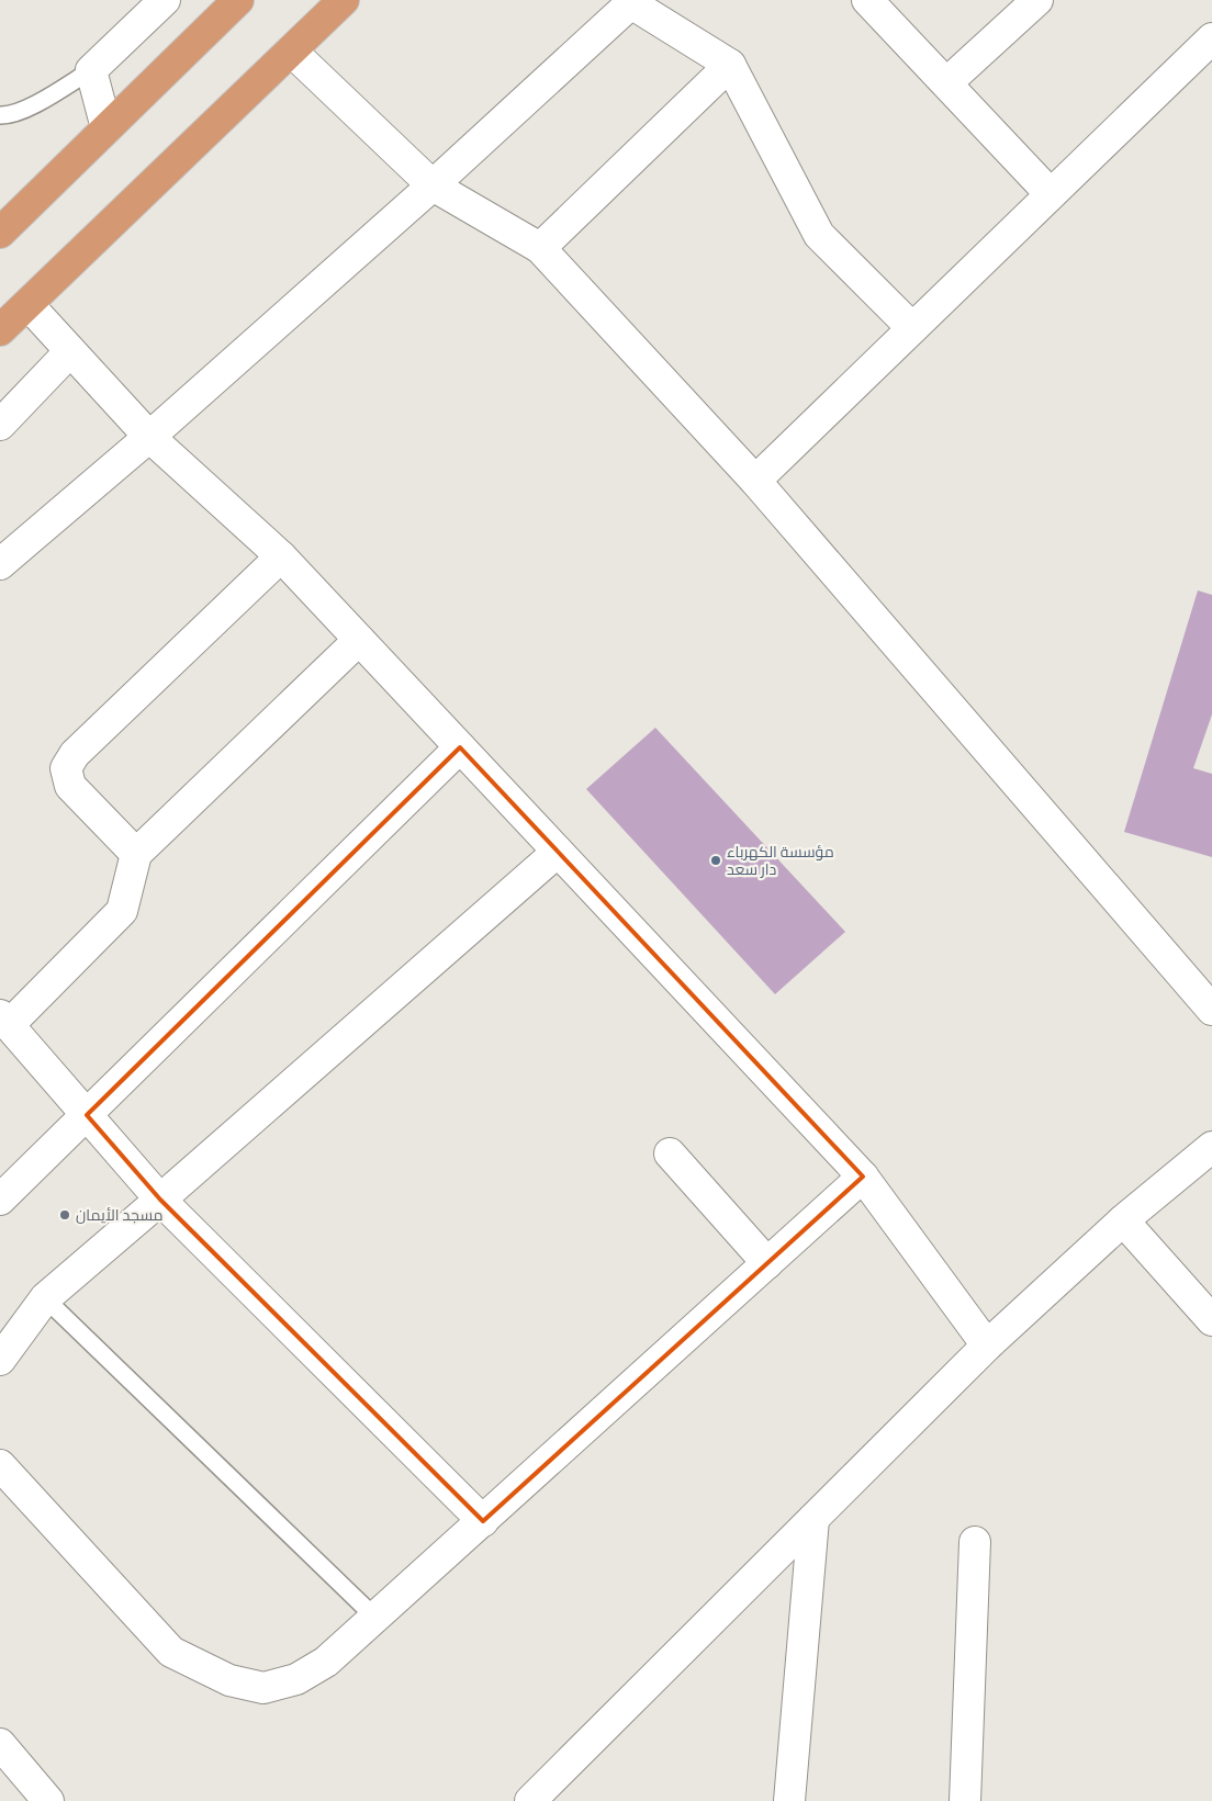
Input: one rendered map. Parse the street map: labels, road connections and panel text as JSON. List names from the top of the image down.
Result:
{
  "places": ["مؤسسة الكهرباء دار سعد", "مسجد الأيمان"]
}
